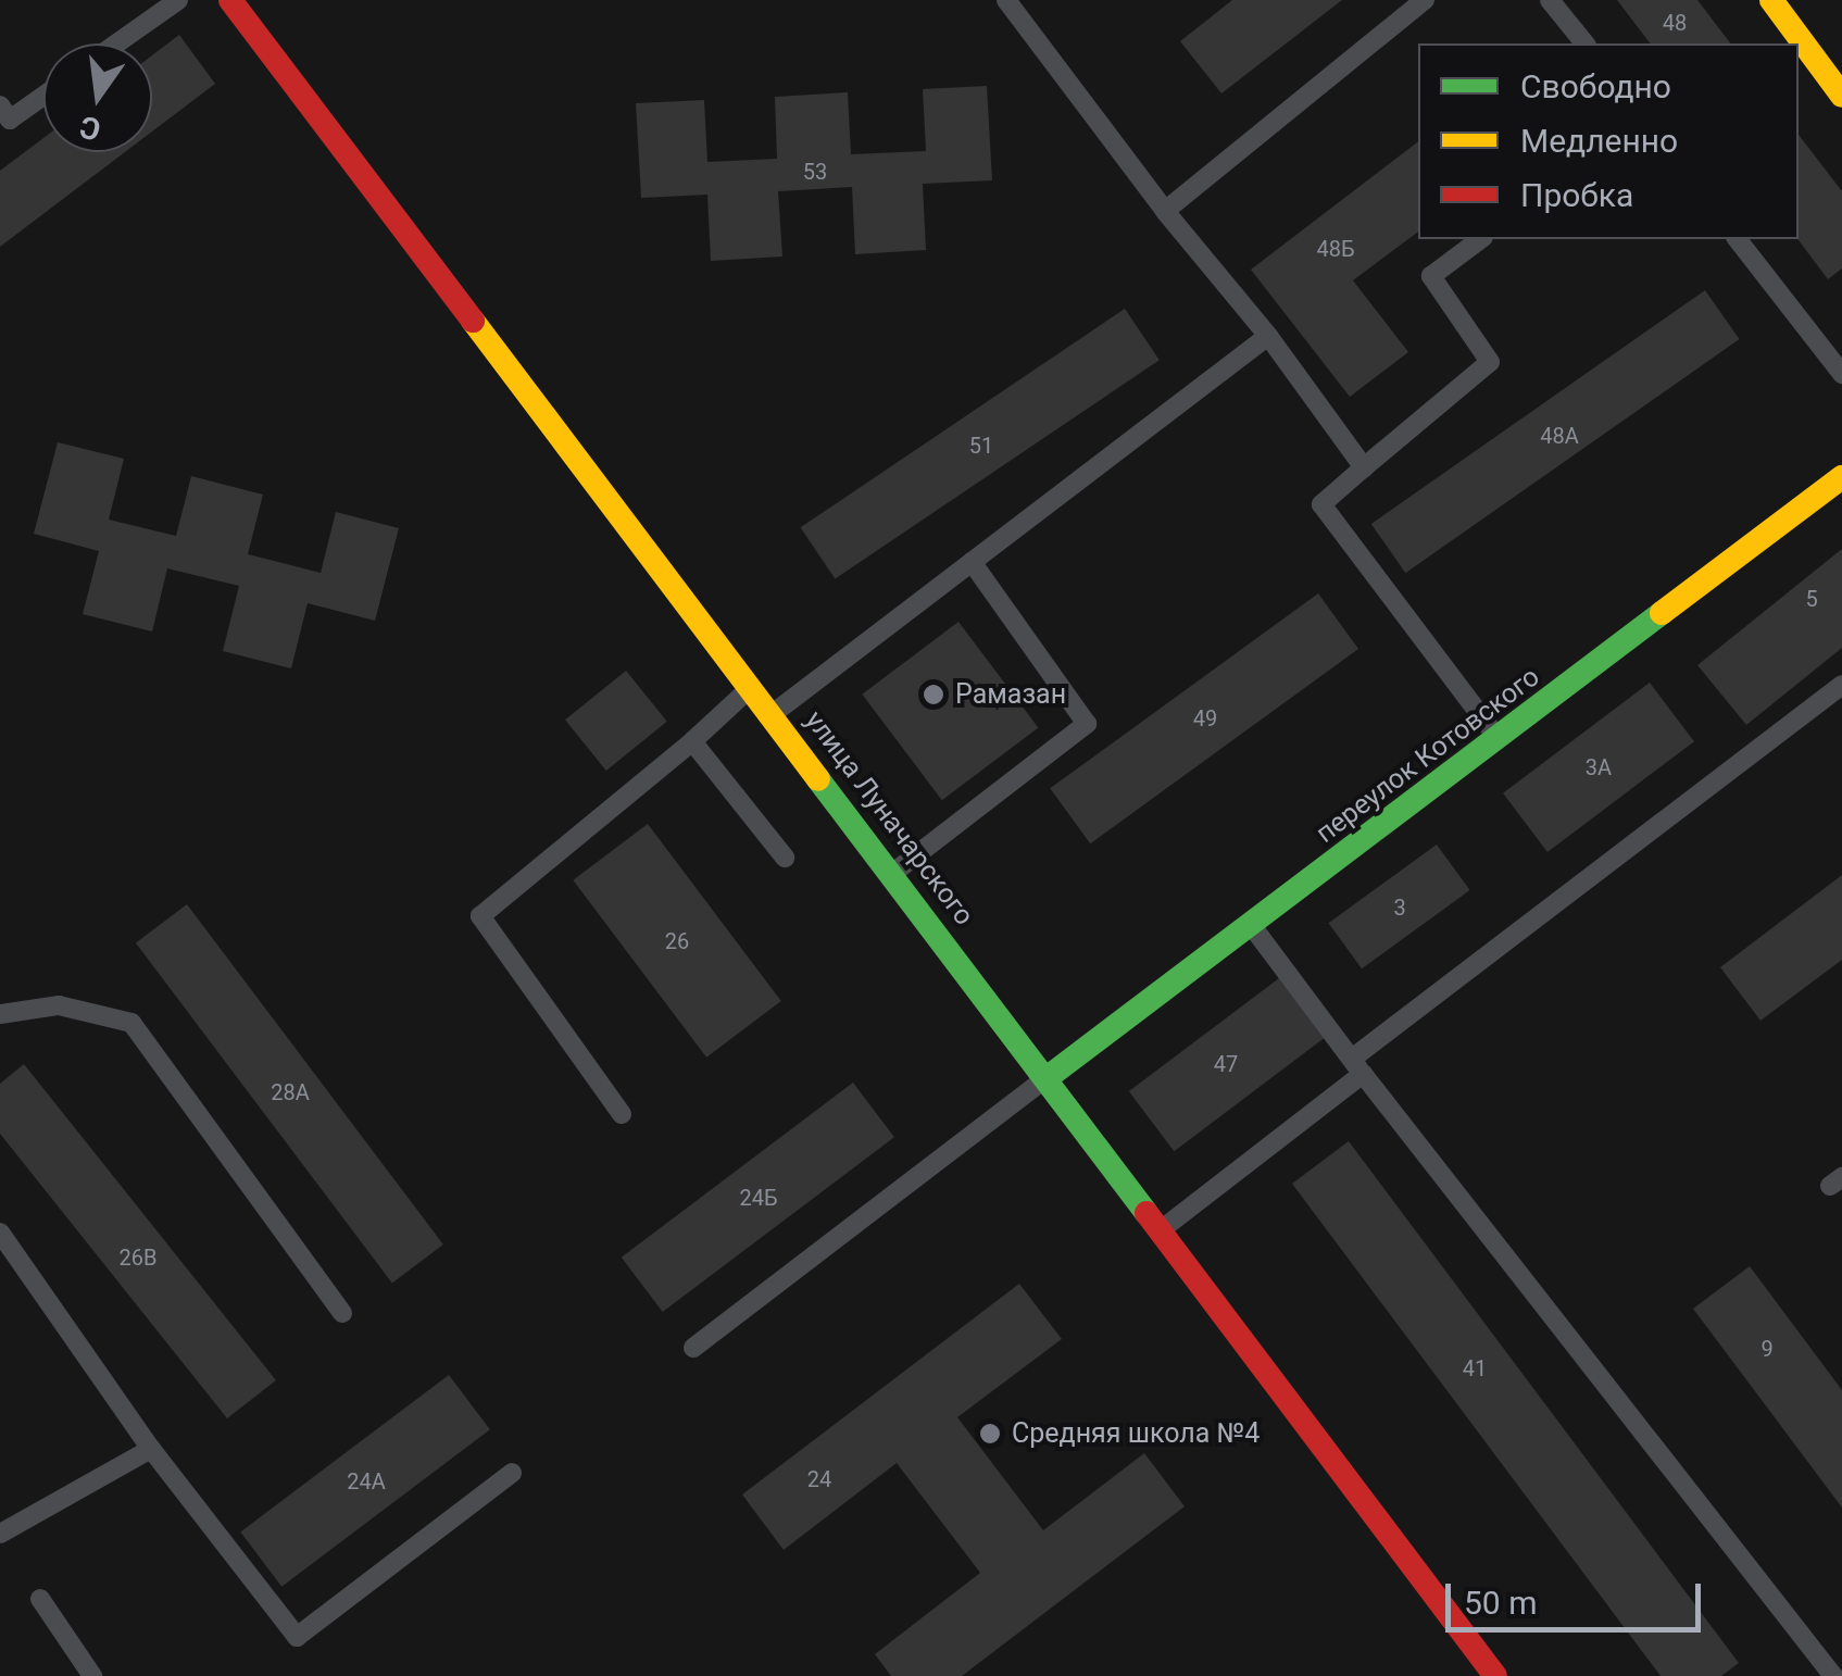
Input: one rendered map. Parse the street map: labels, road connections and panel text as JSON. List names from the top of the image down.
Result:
{
  "streets": {
    "street": ["переулок Котовского", "улица Луначарского"]
  },
  "crossings": [
    ["переулок Котовского", "улица Луначарского"]
  ],
  "places": ["Рамазан", "Средняя школа №4"],
  "house_numbers": [
    "48",
    "53",
    "48Б",
    "48А",
    "51",
    "5",
    "49",
    "3А",
    "3",
    "26",
    "47",
    "28А",
    "24Б",
    "26В",
    "9",
    "41",
    "24",
    "24А"
  ],
  "legend": ["Свободно", "Медленно", "Пробка"],
  "scale_bar": "50 m",
  "north": "bottom"
}
